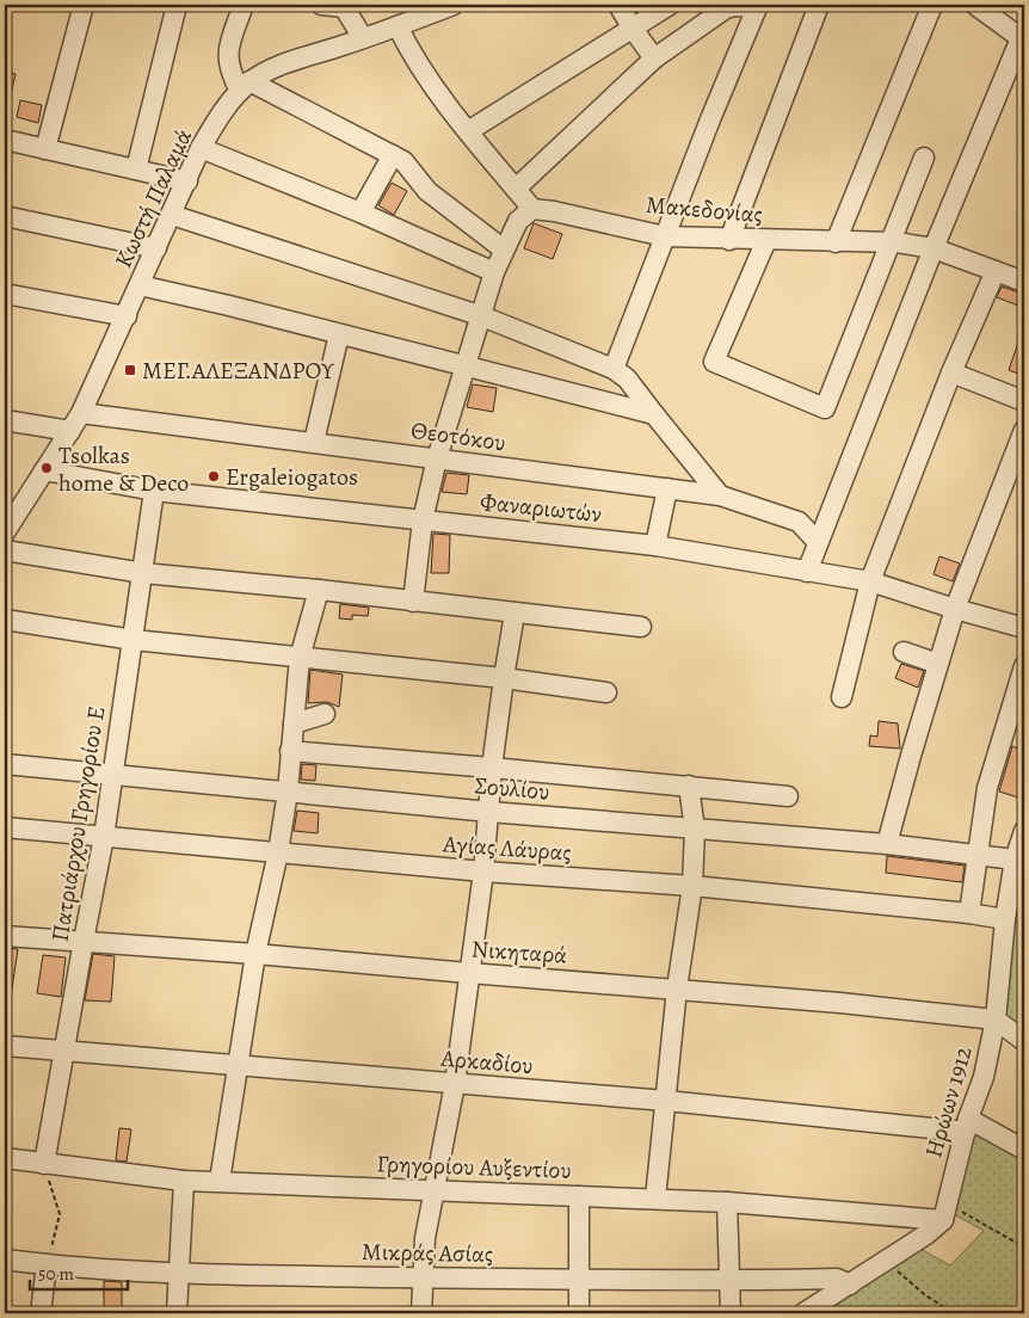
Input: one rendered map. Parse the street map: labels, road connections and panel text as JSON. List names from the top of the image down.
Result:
{
  "streets": {
    "street": [
      "Κωστή Παλαμά",
      "Μακεδονίας",
      "Θεοτόκου",
      "Φαναριωτών",
      "Σουλίου",
      "Πατριάρχου Γρηγορίου Ε",
      "Αγίας Λάυρας",
      "Νικηταρά",
      "Αρκαδίου",
      "Ηρώων 1912",
      "Γρηγορίου Αυξεντίου",
      "Μικράς Ασίας"
    ]
  },
  "crossings": [
    ["Κωστή Παλαμά", "Θεοτόκου"],
    ["Κωστή Παλαμά", "Φαναριωτών"],
    ["Φαναριωτών", "Πατριάρχου Γρηγορίου Ε"],
    ["Σουλίου", "Πατριάρχου Γρηγορίου Ε"],
    ["Σουλίου", "Ηρώων 1912"],
    ["Πατριάρχου Γρηγορίου Ε", "Αγίας Λάυρας"],
    ["Πατριάρχου Γρηγορίου Ε", "Νικηταρά"],
    ["Πατριάρχου Γρηγορίου Ε", "Αρκαδίου"],
    ["Πατριάρχου Γρηγορίου Ε", "Γρηγορίου Αυξεντίου"],
    ["Αγίας Λάυρας", "Ηρώων 1912"],
    ["Νικηταρά", "Ηρώων 1912"],
    ["Αρκαδίου", "Ηρώων 1912"],
    ["Ηρώων 1912", "Γρηγορίου Αυξεντίου"]
  ],
  "places": {
    "transit": ["ΜΕΓ.ΑΛΕΞΑΝΔΡΟΥ"],
    "other": ["Tsolkas home & Deco", "Ergaleiogatos"]
  },
  "scale_bar": "50 m"
}
